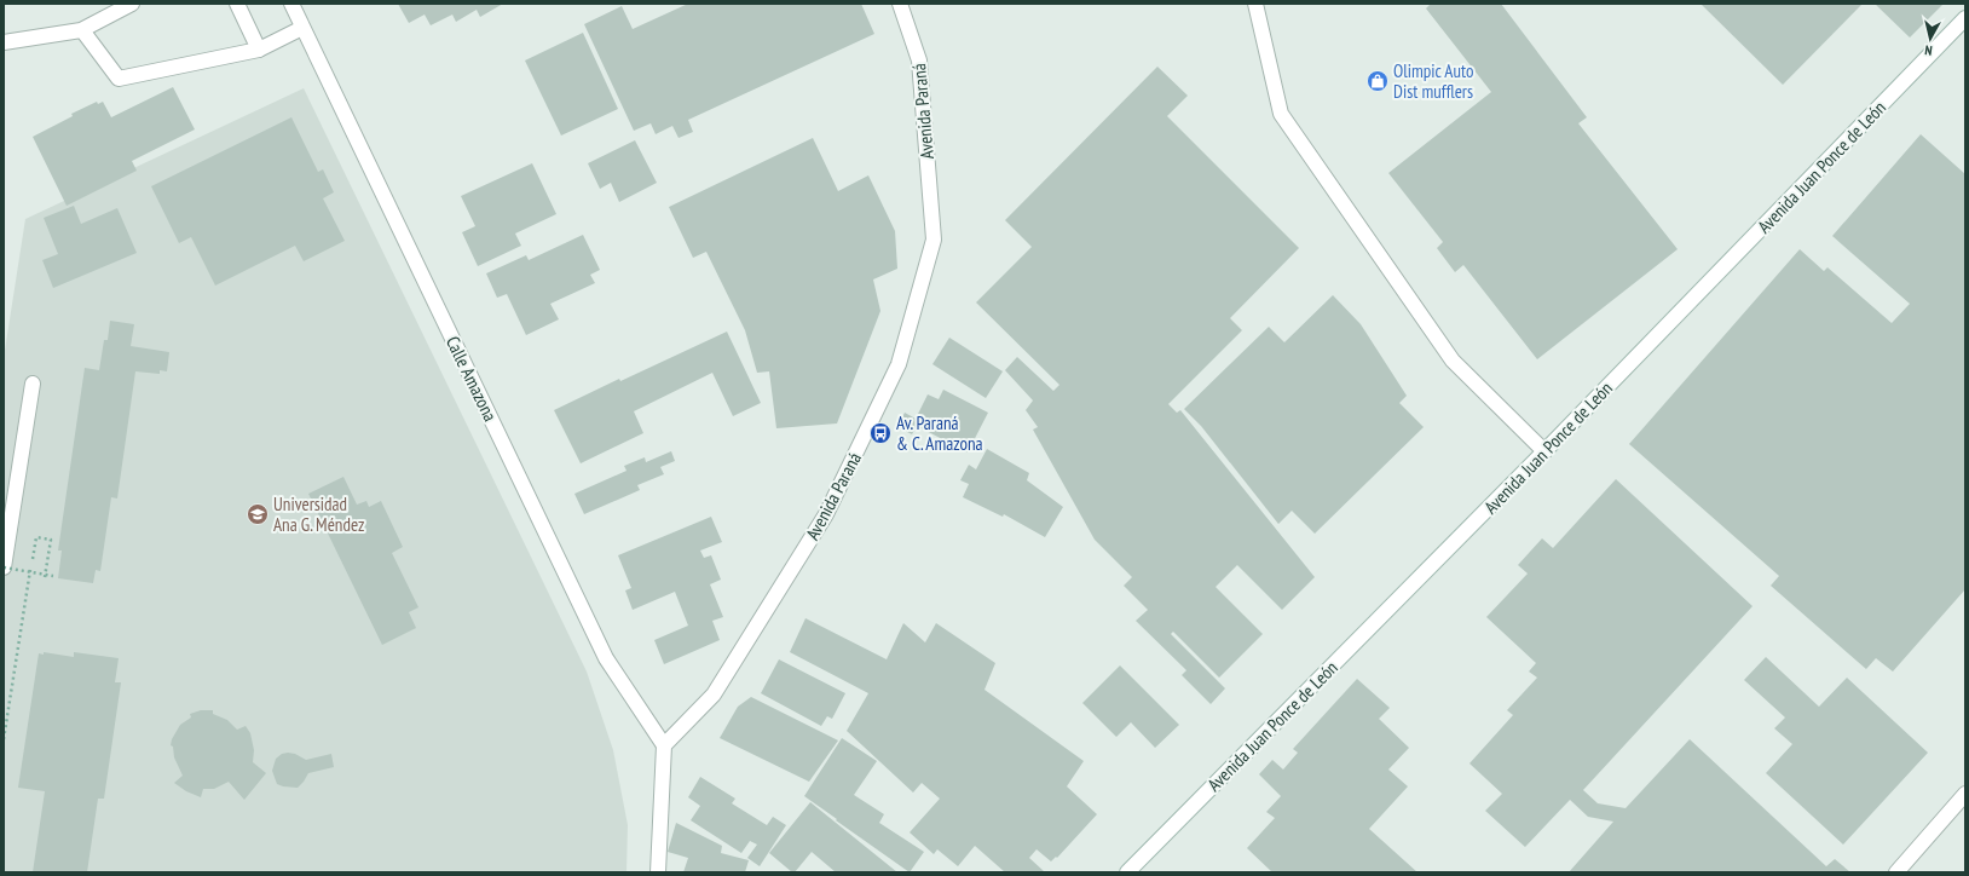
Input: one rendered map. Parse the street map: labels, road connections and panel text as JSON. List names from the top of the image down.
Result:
{
  "streets": {
    "street": ["Avenida Paraná", "Avenida Juan Ponce de León", "Calle Amazona"]
  },
  "crossings": [
    ["Avenida Paraná", "Calle Amazona"]
  ],
  "places": {
    "shop": ["Olimpic Auto Dist mufflers"],
    "bus stop": ["Av. Paraná & C. Amazona"],
    "school or university": ["Universidad Ana G. Méndez"]
  },
  "north": "bottom"
}
